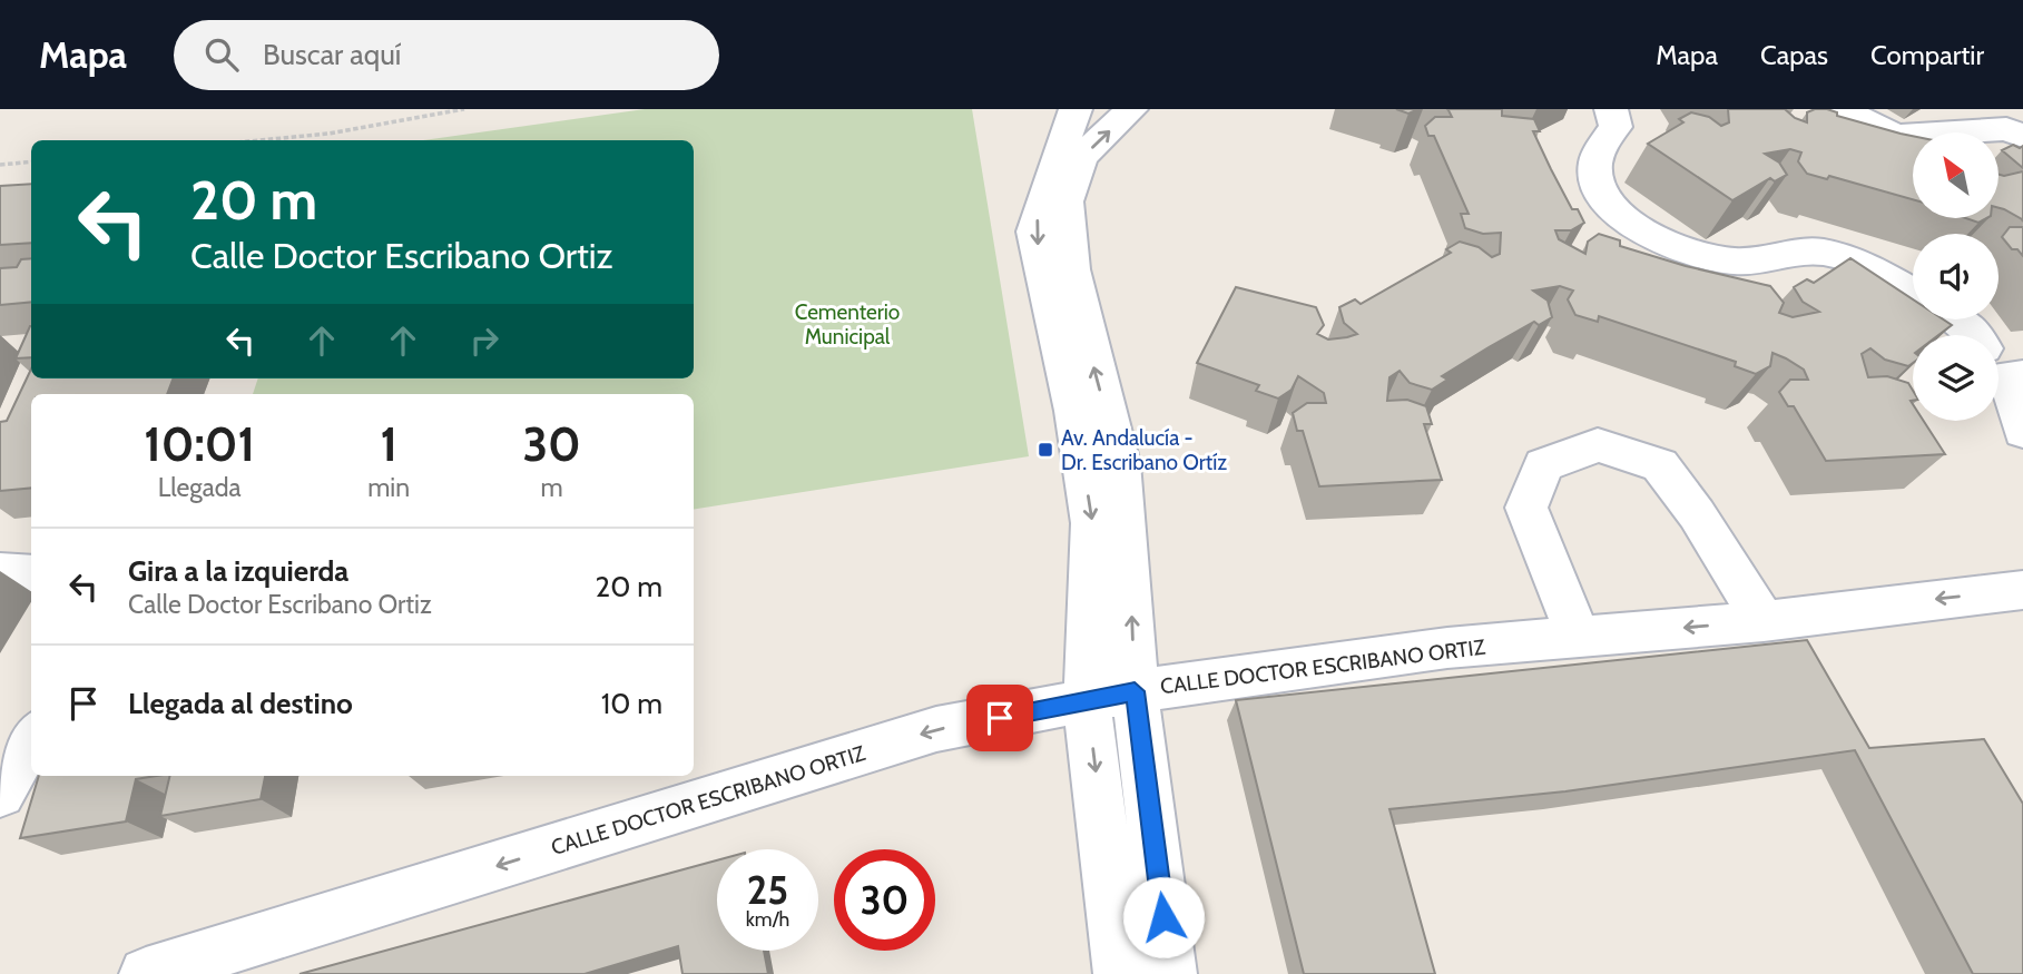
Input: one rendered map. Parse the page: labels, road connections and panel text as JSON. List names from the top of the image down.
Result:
{
  "streets": {
    "street": ["CALLE DOCTOR ESCRIBANO ORTIZ"]
  },
  "one_way": ["CALLE DOCTOR ESCRIBANO ORTIZ"],
  "parks": ["Cementerio Municipal"],
  "places": {
    "transit": ["Av. Andalucía - Dr. Escribano Ortíz"]
  },
  "north": "top left",
  "page": {
    "header": "Mapa",
    "search": "Buscar aquí",
    "nav": ["Mapa", "Capas", "Compartir"],
    "turn": ["20 m", "Calle Doctor Escribano Ortiz"],
    "eta": [
      "10:01",
      "Llegada",
      "1",
      "min",
      "30",
      "m"
    ],
    "list": [
      {
        "name": "Gira a la izquierda",
        "note": "Calle Doctor Escribano Ortiz",
        "value": "20 m"
      },
      {
        "name": "Llegada al destino",
        "value": "10 m"
      }
    ],
    "speed": "25 km/h",
    "limit": "30"
  }
}
